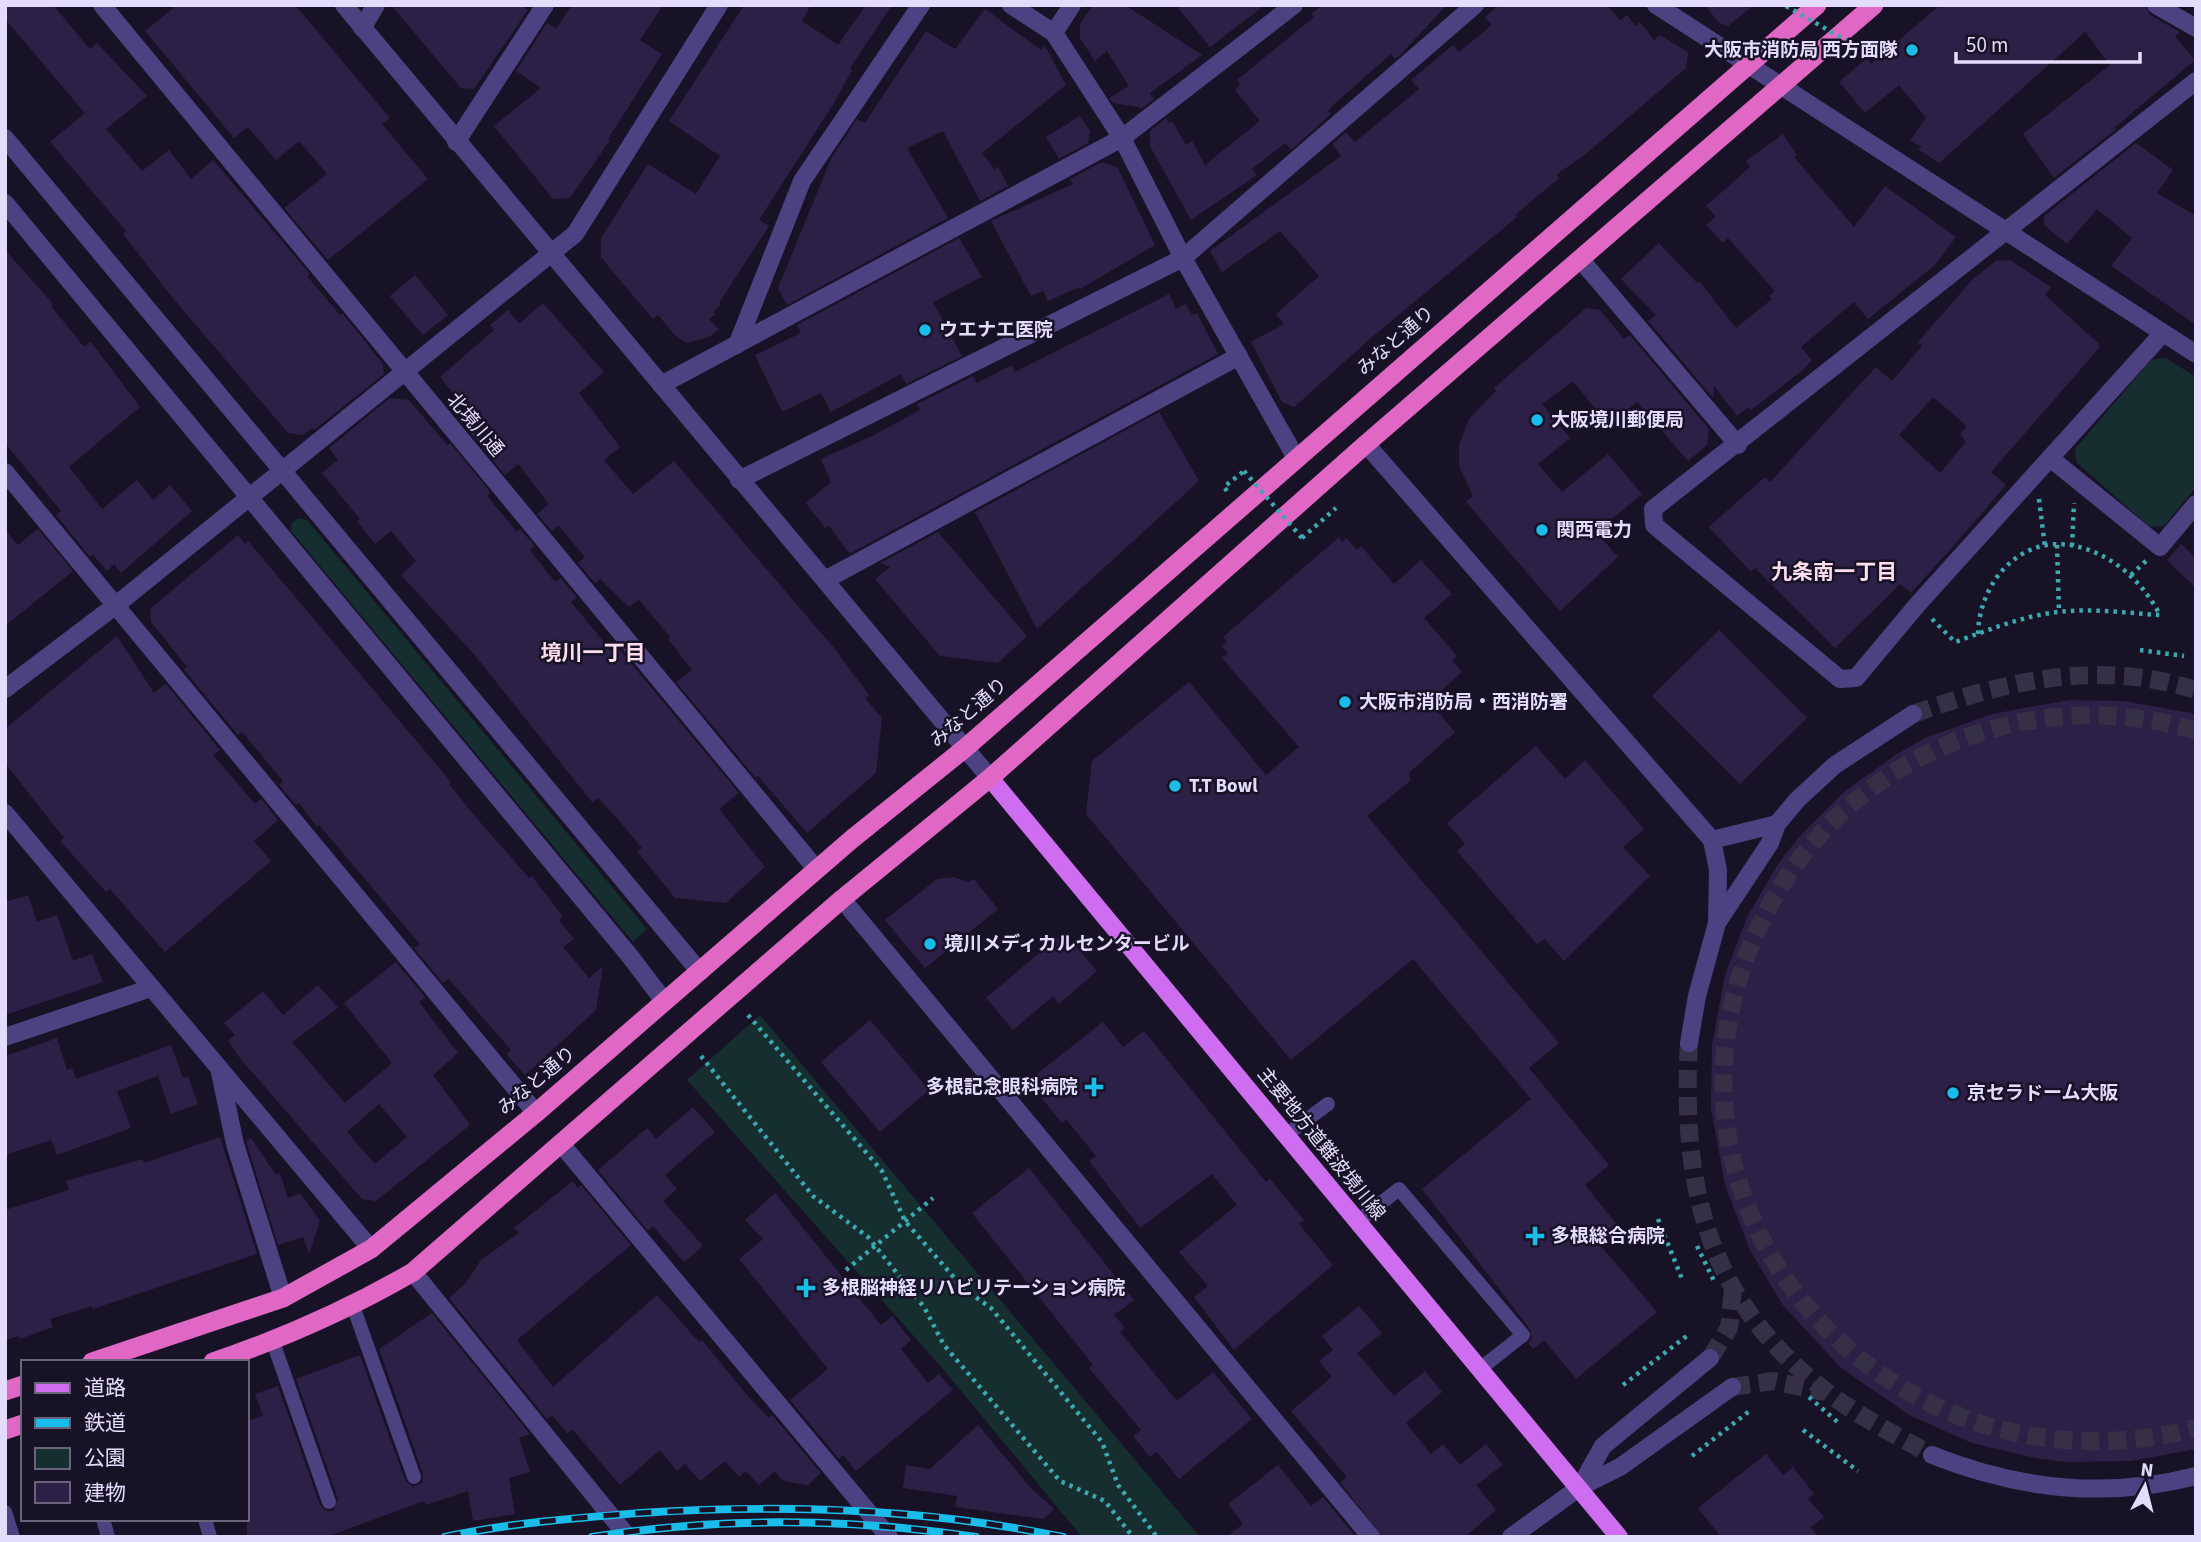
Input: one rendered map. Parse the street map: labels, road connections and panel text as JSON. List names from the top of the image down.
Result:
{
  "streets": {
    "highway": ["みなと通り"],
    "main road": ["主要地方道難波境川線"],
    "street": ["北境川通"]
  },
  "crossings": [
    ["みなと通り", "北境川通"]
  ],
  "districts": ["九条南一丁目", "境川一丁目"],
  "places": {
    "other": [
      "大阪市消防局 西方面隊",
      "ウエナエ医院",
      "大阪境川郵便局",
      "関西電力",
      "大阪市消防局・西消防署",
      "T.T Bowl",
      "境川メディカルセンタービル",
      "京セラドーム大阪"
    ],
    "health": ["多根記念眼科病院", "多根総合病院", "多根脳神経リハビリテーション病院"]
  },
  "legend": [
    "道路",
    "鉄道",
    "公園",
    "建物"
  ],
  "scale_bar": "50 m",
  "north": "top"
}
